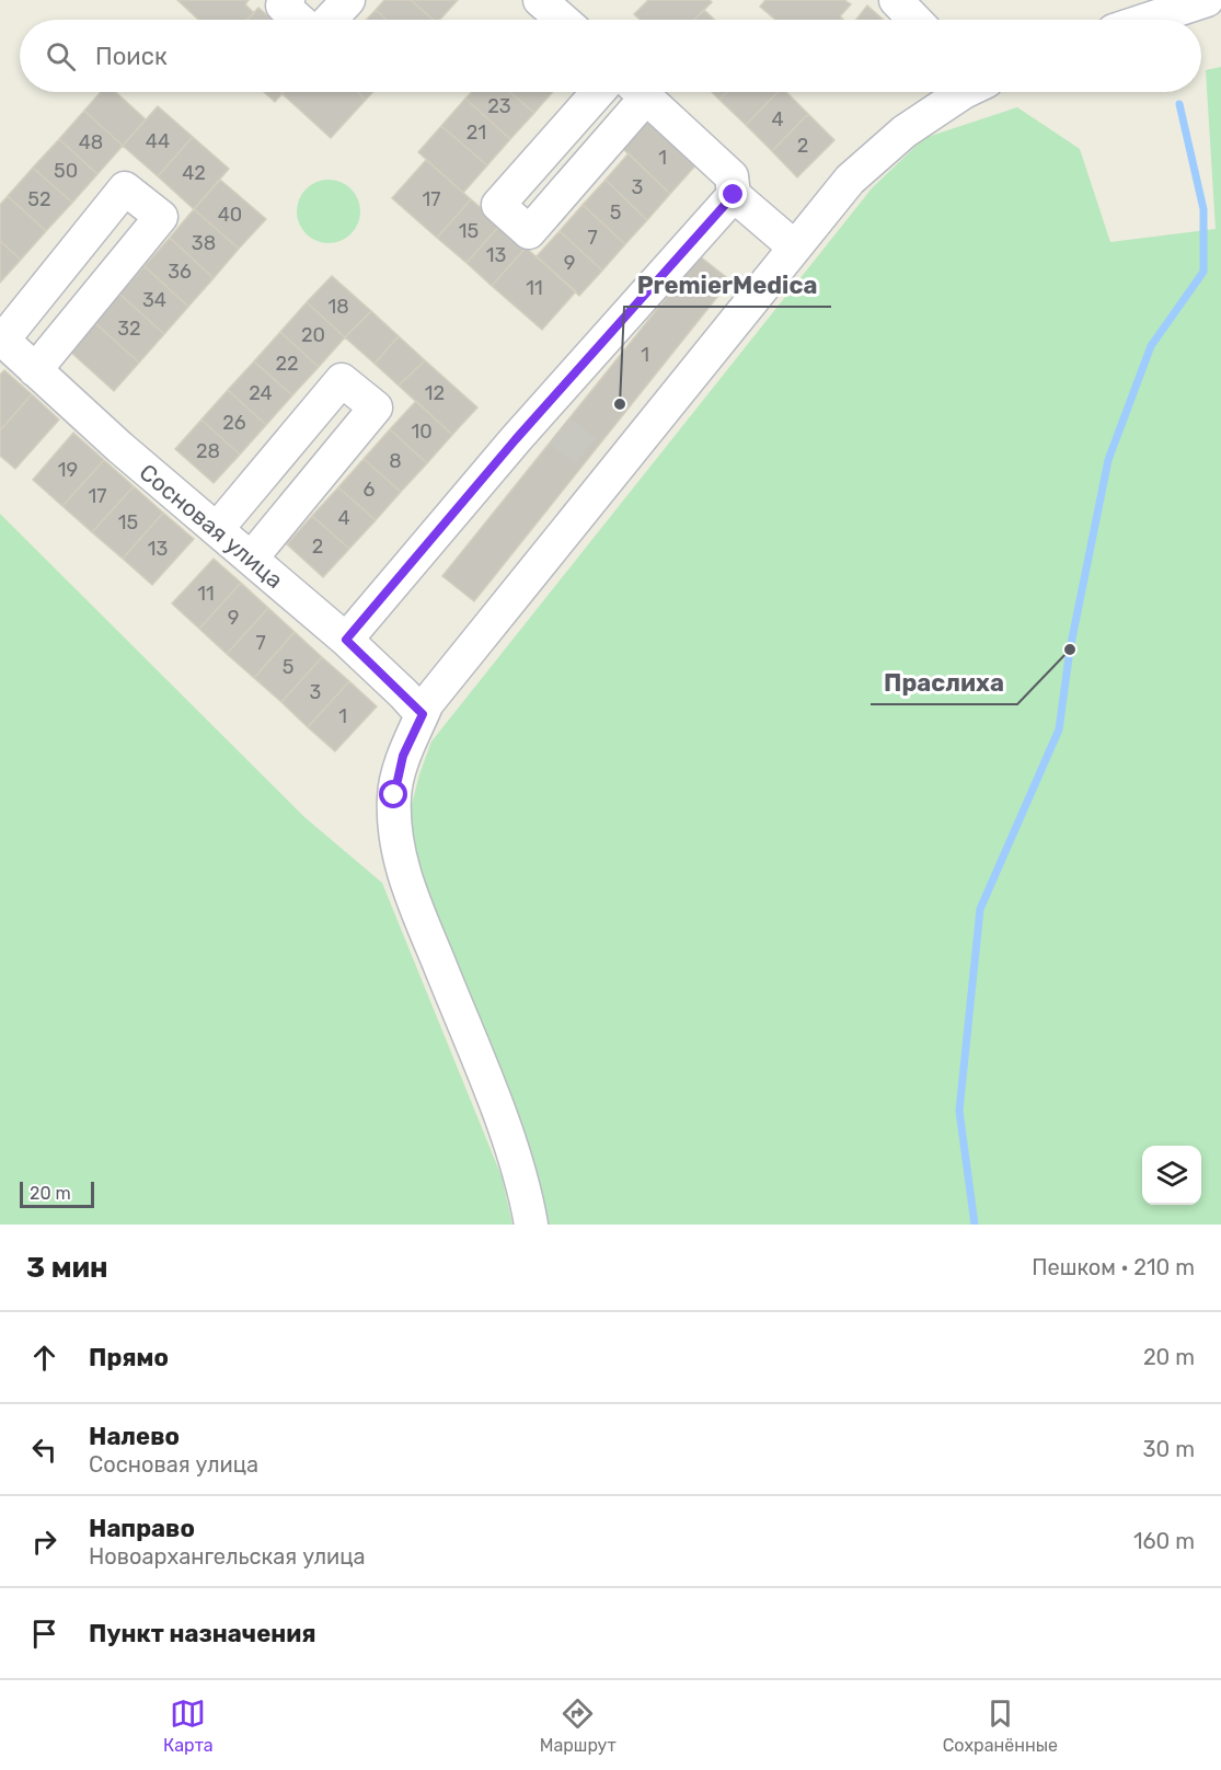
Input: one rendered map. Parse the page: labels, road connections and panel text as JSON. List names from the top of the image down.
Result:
{
  "streets": {
    "street": ["Сосновая улица"]
  },
  "places": ["PremierMedica", "Праслиха"],
  "house_numbers": [
    "23",
    "4",
    "21",
    "44",
    "48",
    "2",
    "1",
    "50",
    "42",
    "3",
    "52",
    "17",
    "5",
    "40",
    "15",
    "7",
    "38",
    "13",
    "9",
    "36",
    "11",
    "34",
    "18",
    "32",
    "20",
    "1",
    "22",
    "24",
    "12",
    "26",
    "10",
    "28",
    "8",
    "19",
    "6",
    "17",
    "4",
    "15",
    "2",
    "13",
    "11",
    "9",
    "7",
    "5",
    "3",
    "1"
  ],
  "scale_bar": "20 m",
  "page": {
    "search": "Поиск",
    "scale": "20 m",
    "heading": ["3 мин", "Пешком · 210 m"],
    "list": [
      ["Прямо", "20 m"],
      ["Налево", "Сосновая улица", "30 m"],
      ["Направо", "Новоархангельская улица", "160 m"],
      "Пункт назначения"
    ],
    "nav": ["Карта", "Маршрут", "Сохранённые"]
  }
}
